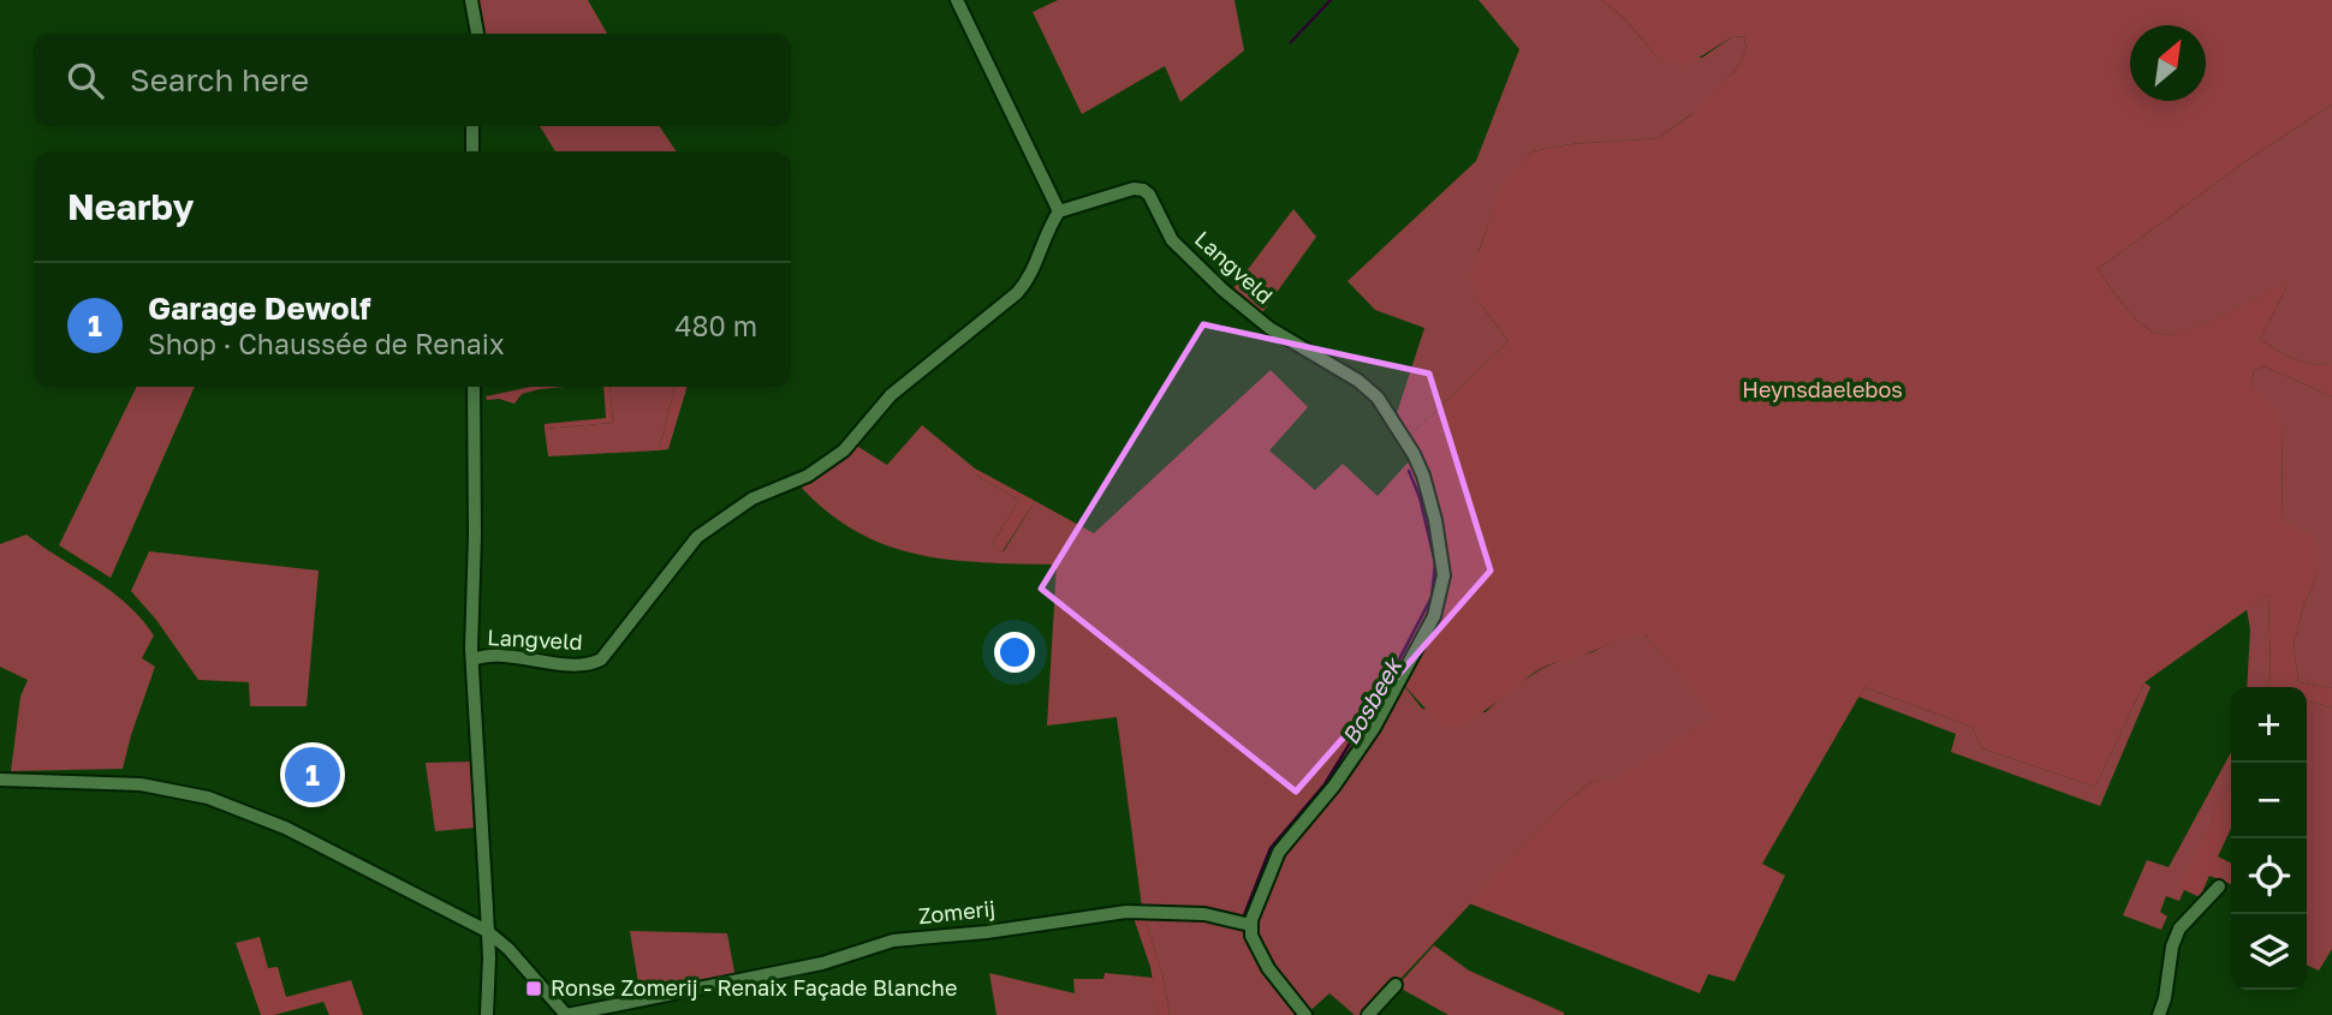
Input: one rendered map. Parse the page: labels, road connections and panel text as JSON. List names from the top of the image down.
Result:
{
  "streets": {
    "street": ["Langveld", "Zomerij"]
  },
  "crossings": [
    ["Langveld", "Zomerij"]
  ],
  "water": ["Bosbeek"],
  "parks": ["Heynsdaelebos"],
  "places": {
    "transit": ["Ronse Zomerij - Renaix Façade Blanche"]
  },
  "north": "top right",
  "page": {
    "search": "Search here",
    "heading": "Nearby",
    "list": [
      {
        "mark": "1",
        "name": "Garage Dewolf",
        "note": "Shop · Chaussée de Renaix",
        "value": "480 m"
      }
    ],
    "map_buttons": ["+", "−"],
    "pins": "1"
  }
}
